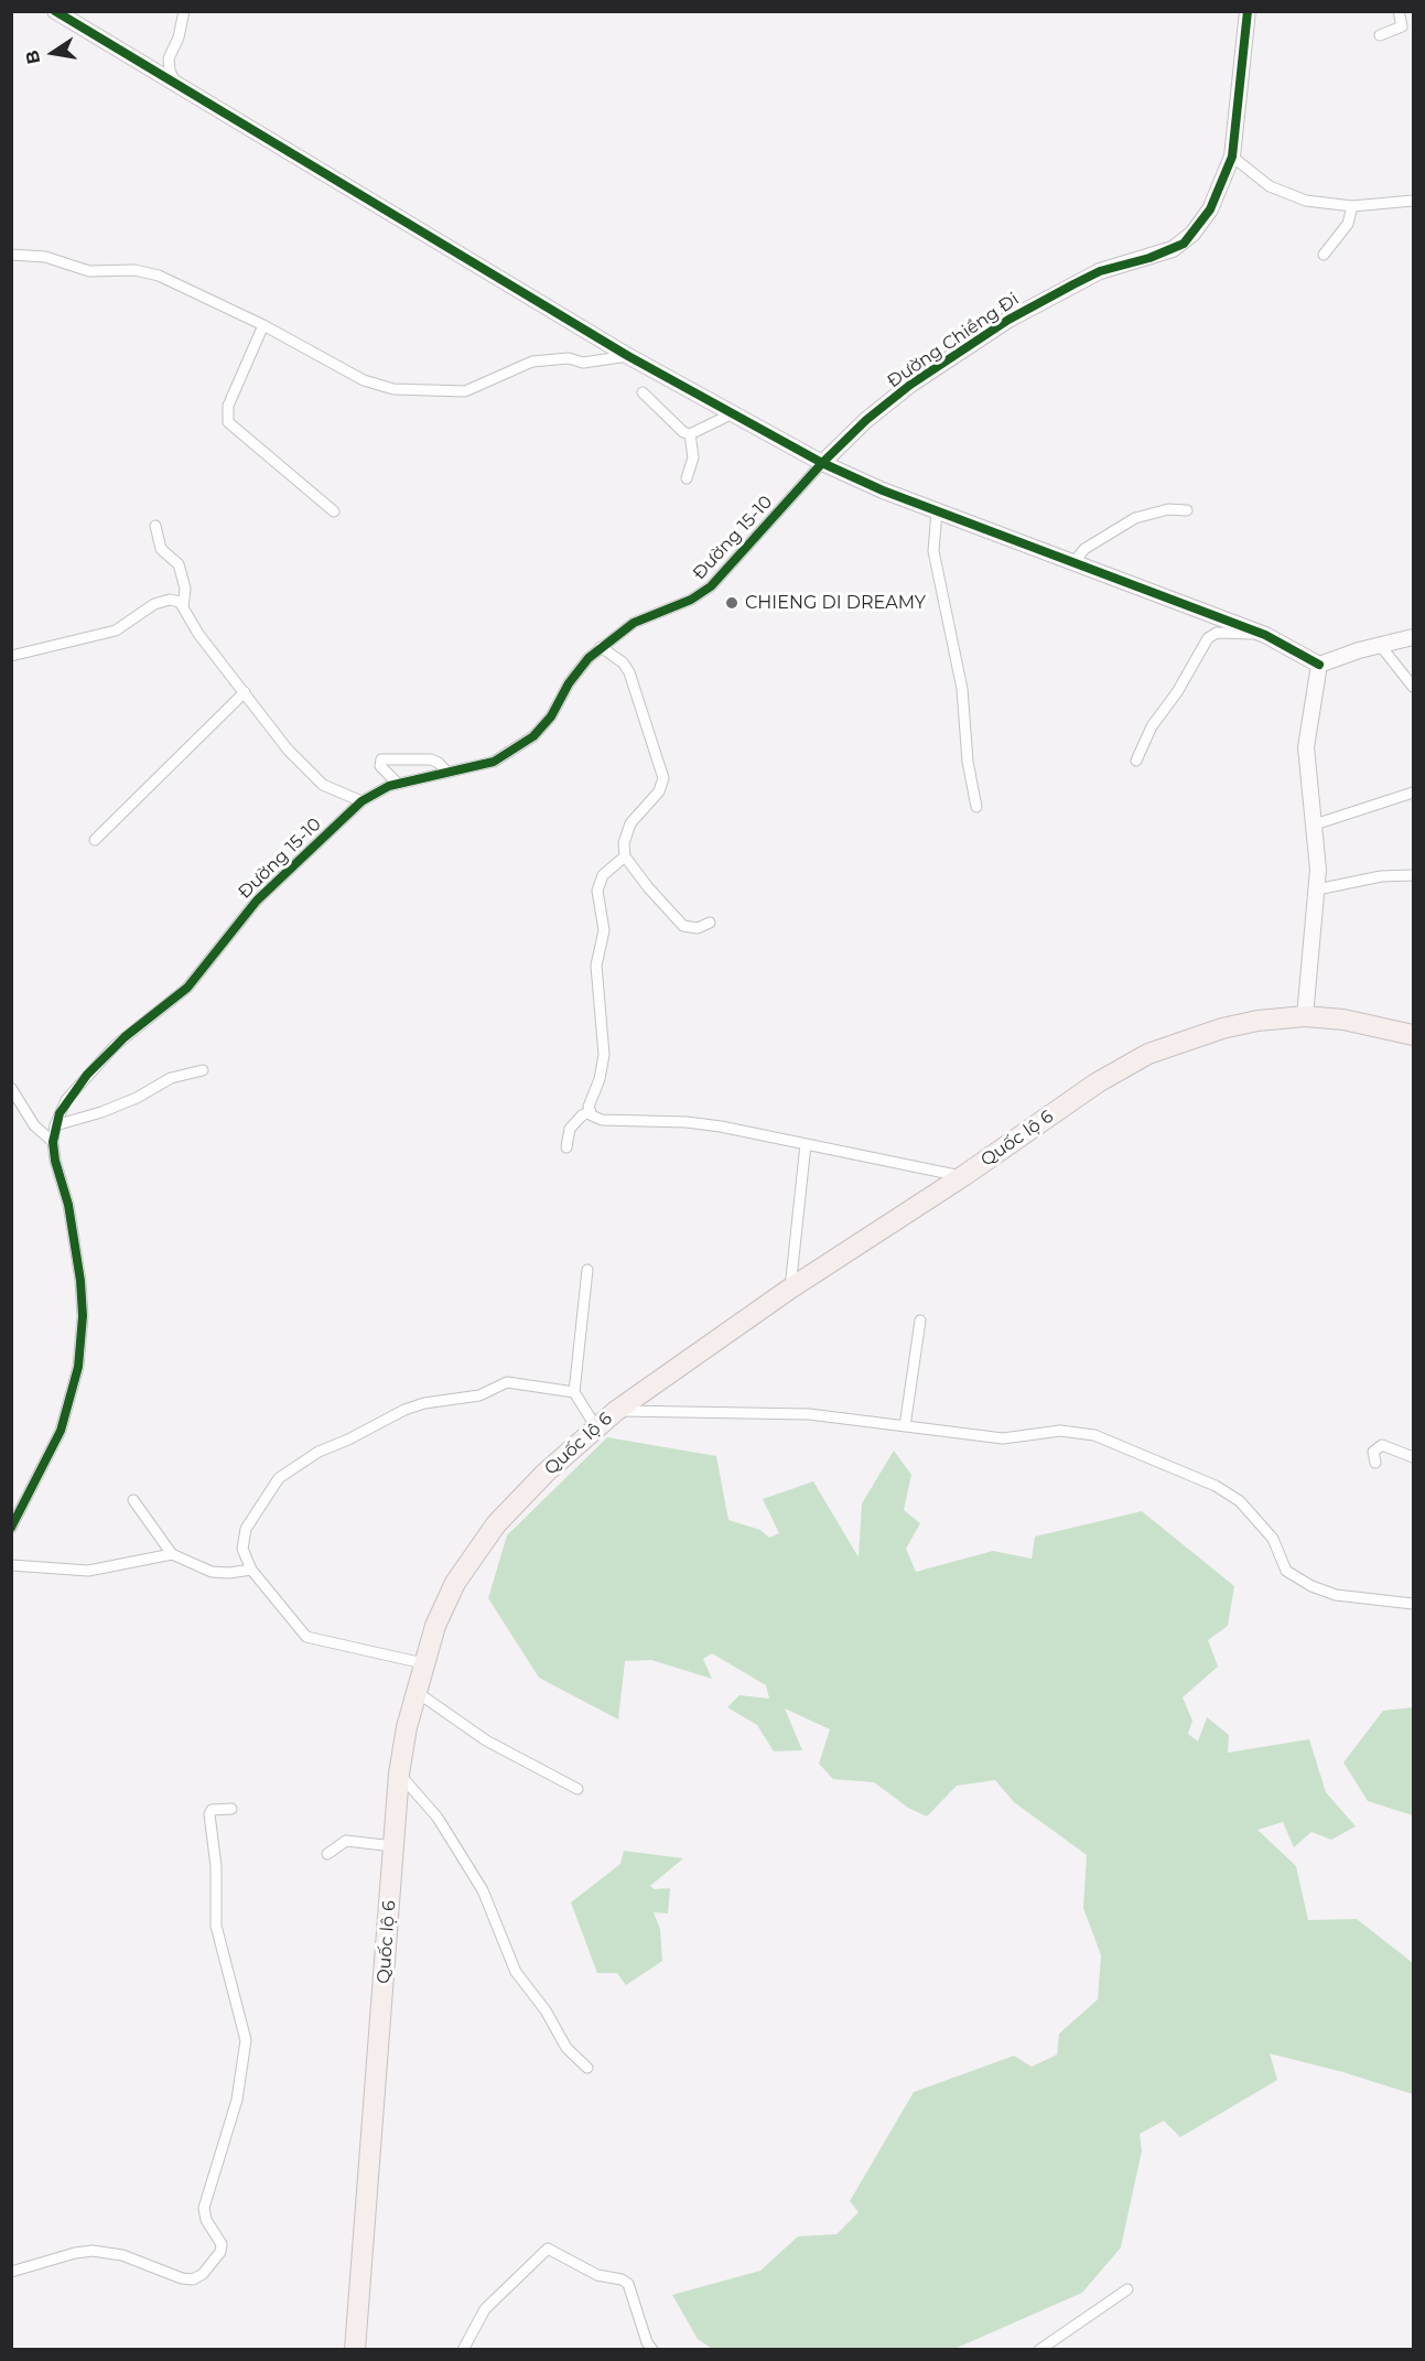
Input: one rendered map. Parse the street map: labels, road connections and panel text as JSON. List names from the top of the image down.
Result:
{
  "streets": {
    "highway": ["Quốc lộ 6"],
    "street": ["Đường Chiềng Đi", "Đường 15-10"]
  },
  "crossings": [
    ["Đường Chiềng Đi", "Đường 15-10"]
  ],
  "places": ["CHIENG DI DREAMY"],
  "north": "left"
}
